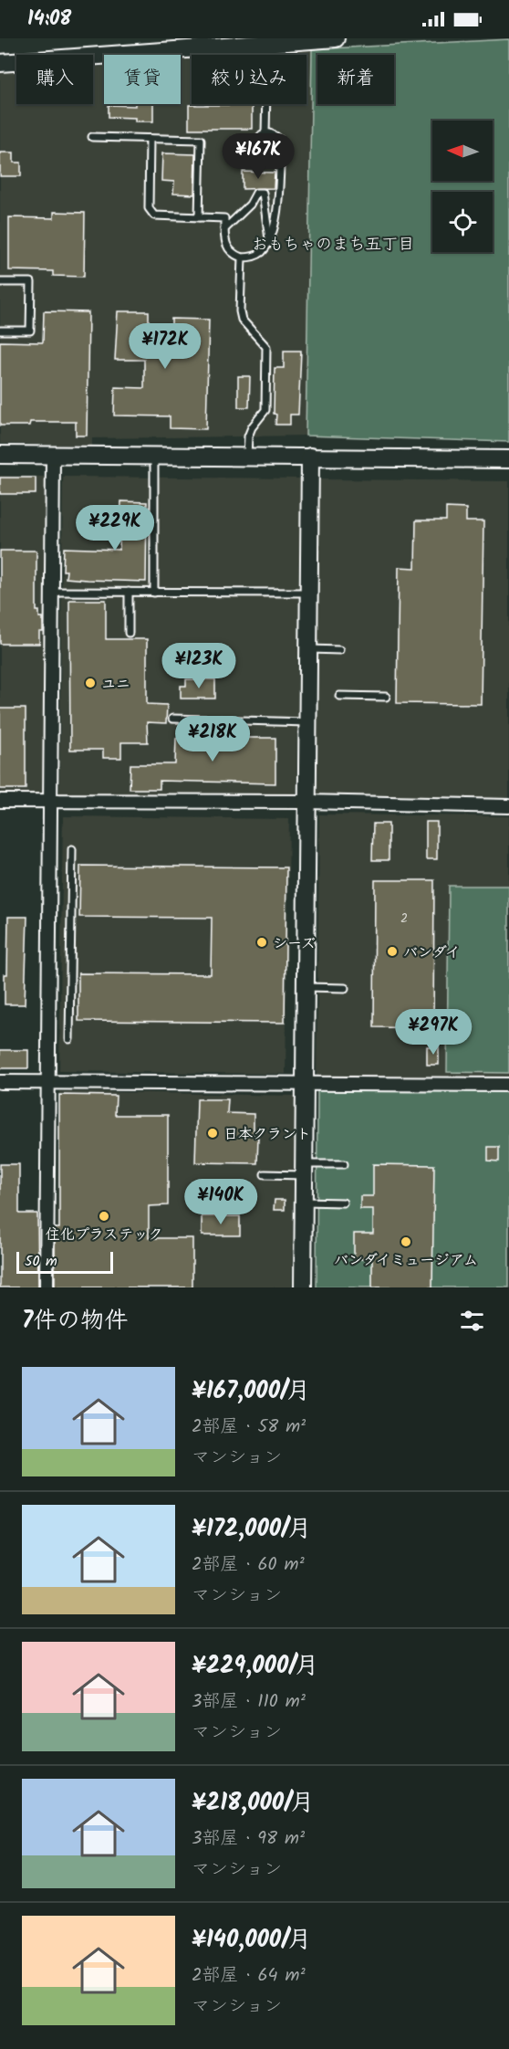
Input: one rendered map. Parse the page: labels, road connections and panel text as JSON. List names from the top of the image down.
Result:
{
  "districts": ["おもちゃのまち五丁目"],
  "places": [
    "ユニ",
    "シーズ",
    "バンダイ",
    "日本クラント",
    "住化プラステック",
    "バンダイミュージアム"
  ],
  "house_numbers": ["2"],
  "scale_bar": "50 m",
  "north": "left",
  "page": {
    "status": "14:08",
    "chip": [
      "購入",
      "賃貸",
      "絞り込み",
      "新着"
    ],
    "price": [
      "¥167K",
      "¥172K",
      "¥229K",
      "¥123K",
      "¥218K",
      "¥297K",
      "¥140K"
    ],
    "scale": "50 m",
    "heading": "7件の物件",
    "list": [
      {
        "name": "¥167,000/月",
        "note": "2部屋 · 58 m² · マンション"
      },
      {
        "name": "¥172,000/月",
        "note": "2部屋 · 60 m² · マンション"
      },
      {
        "name": "¥229,000/月",
        "note": "3部屋 · 110 m² · マンション"
      },
      {
        "name": "¥218,000/月",
        "note": "3部屋 · 98 m² · マンション"
      },
      {
        "name": "¥140,000/月",
        "note": "2部屋 · 64 m² · マンション"
      }
    ]
  }
}
